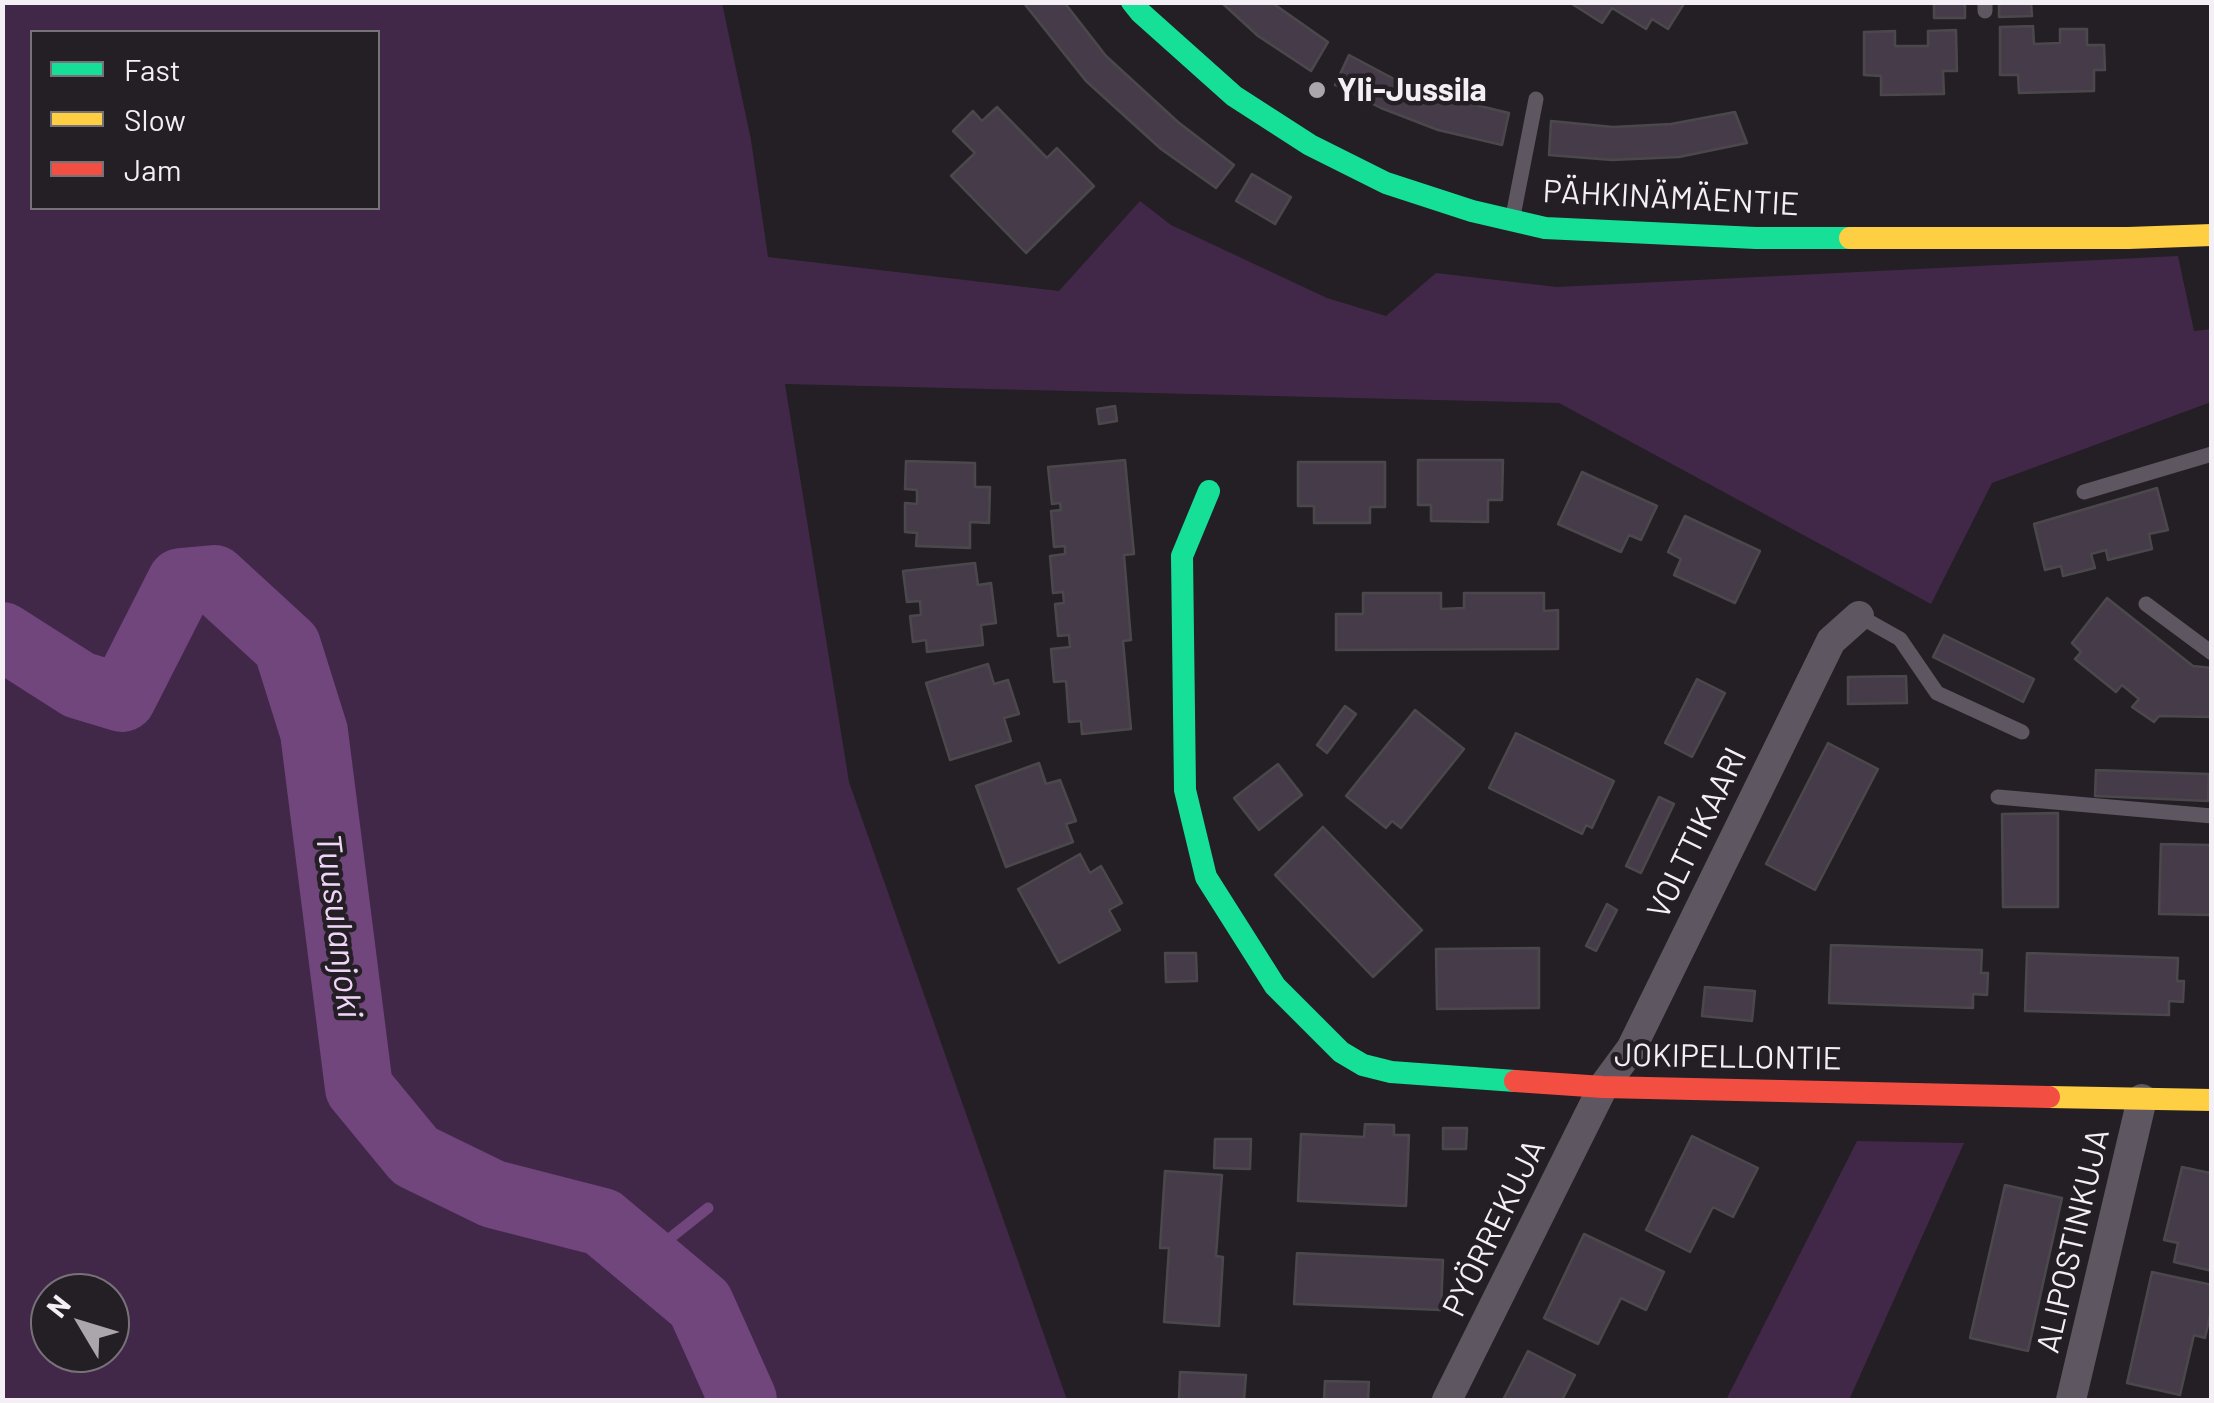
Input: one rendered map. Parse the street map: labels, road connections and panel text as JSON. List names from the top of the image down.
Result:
{
  "streets": {
    "street": [
      "PÄHKINÄMÄENTIE",
      "VOLTTIKAARI",
      "JOKIPELLONTIE",
      "PYÖRREKUJA",
      "ALIPOSTINKUJA"
    ]
  },
  "crossings": [
    ["VOLTTIKAARI", "JOKIPELLONTIE"],
    ["VOLTTIKAARI", "PYÖRREKUJA"],
    ["JOKIPELLONTIE", "PYÖRREKUJA"],
    ["JOKIPELLONTIE", "ALIPOSTINKUJA"]
  ],
  "water": ["Tuusulanjoki"],
  "places": ["Yli-Jussila"],
  "legend": ["Fast", "Slow", "Jam"],
  "north": "top left"
}
